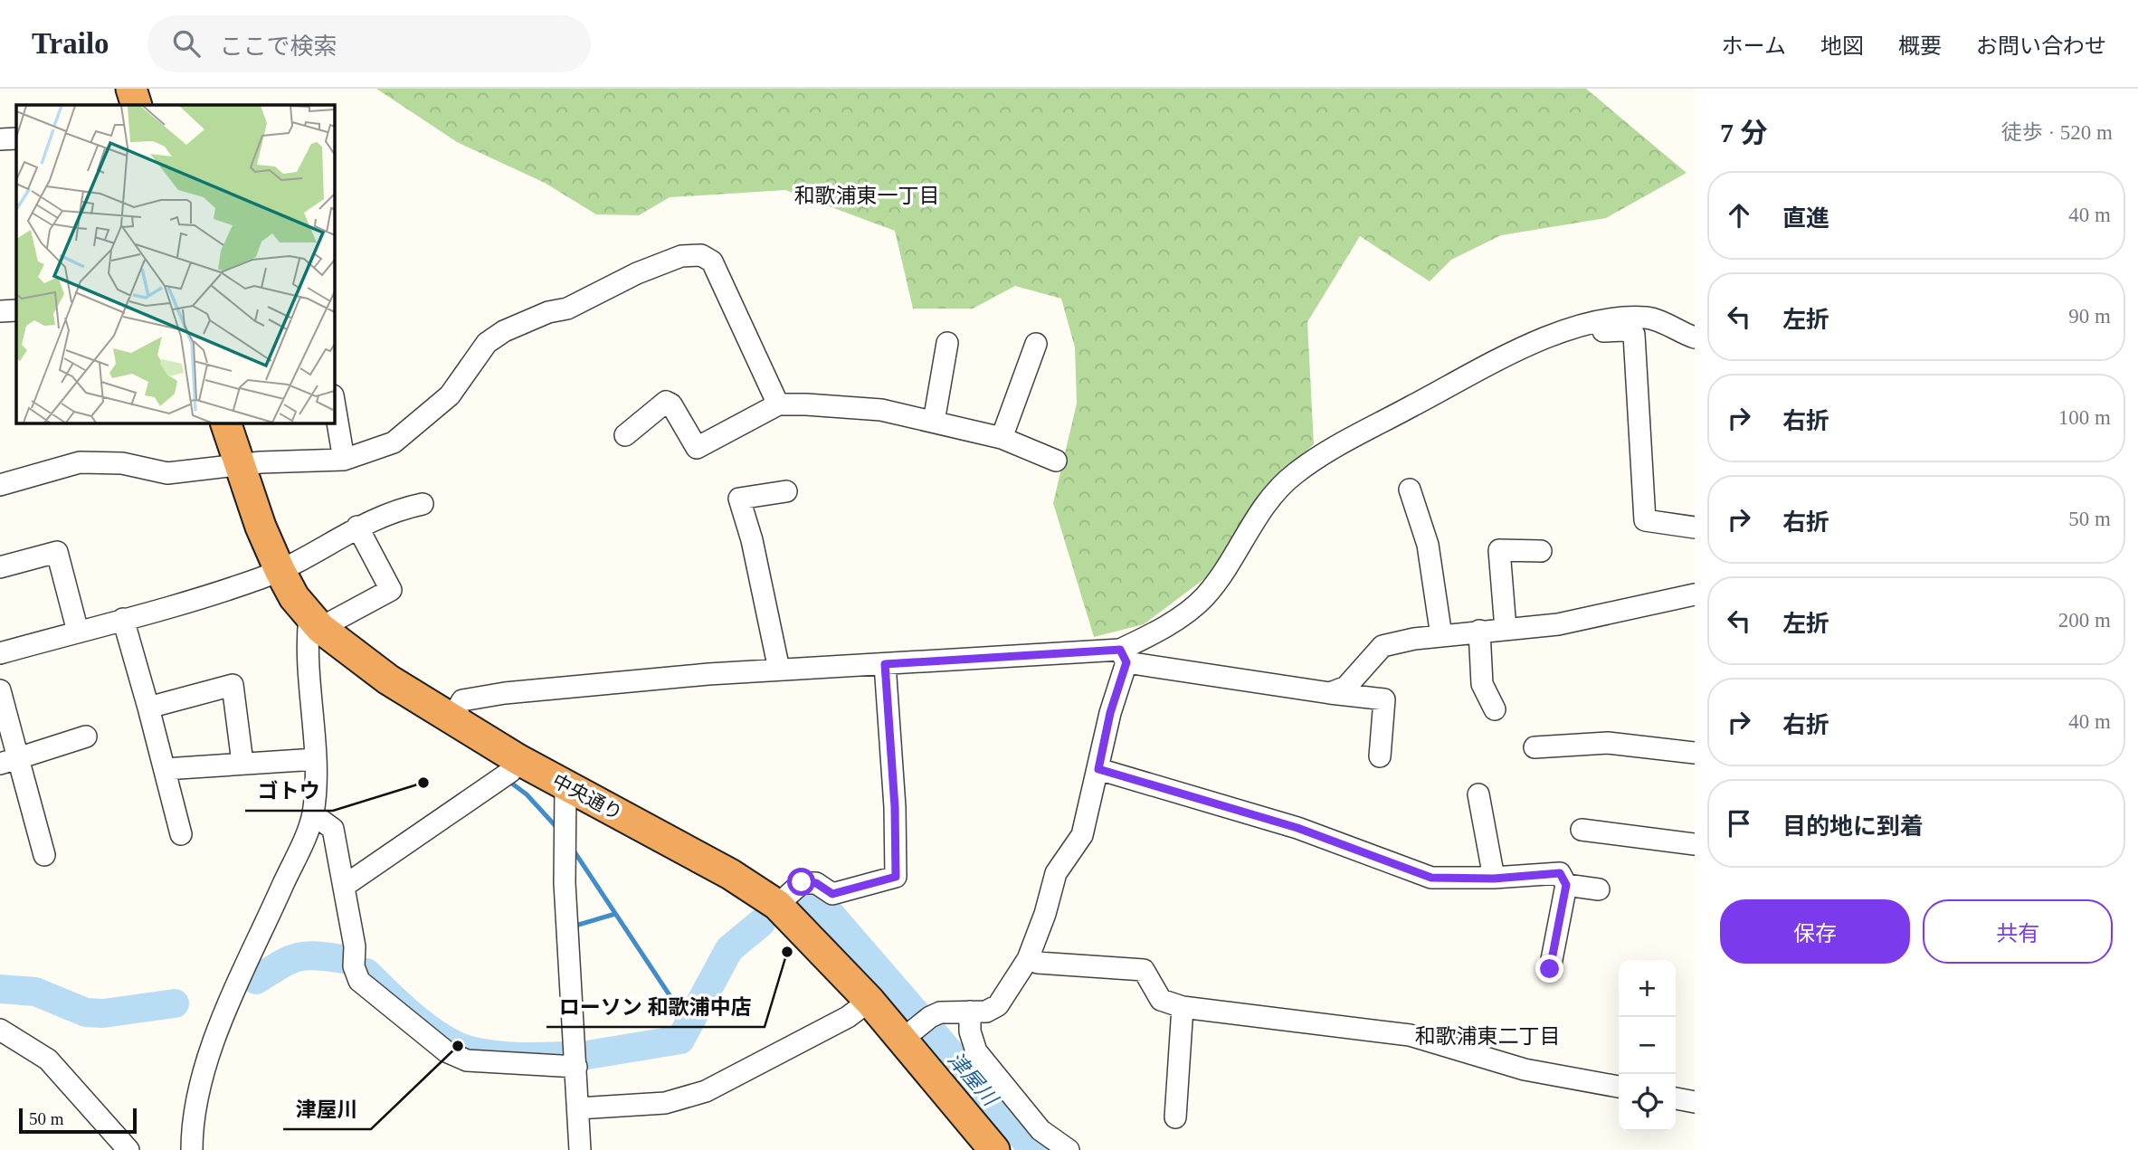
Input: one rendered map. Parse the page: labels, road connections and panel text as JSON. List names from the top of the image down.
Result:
{
  "streets": {
    "highway": ["中央通り"]
  },
  "districts": ["和歌浦東一丁目", "和歌浦東二丁目"],
  "water": ["津屋川"],
  "places": ["ゴトウ", "ローソン 和歌浦中店", "津屋川"],
  "scale_bar": "50 m",
  "page": {
    "header": "Trailo",
    "search": "ここで検索",
    "nav": [
      "ホーム",
      "地図",
      "概要",
      "お問い合わせ"
    ],
    "heading": ["7 分", "徒歩 · 520 m"],
    "list": [
      ["直進", "40 m"],
      ["左折", "90 m"],
      ["右折", "100 m"],
      ["右折", "50 m"],
      ["左折", "200 m"],
      ["右折", "40 m"],
      "目的地に到着"
    ],
    "buttons": ["保存", "共有"],
    "map_buttons": ["+", "−"],
    "scale": "50 m"
  }
}
